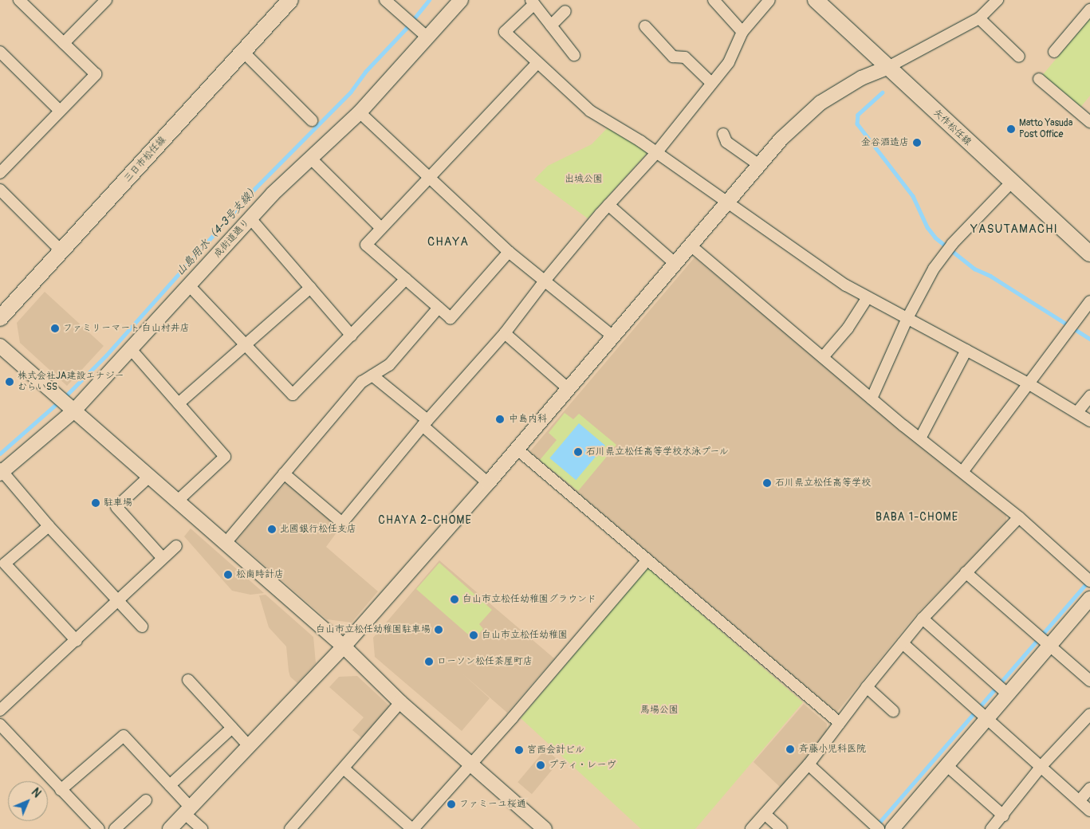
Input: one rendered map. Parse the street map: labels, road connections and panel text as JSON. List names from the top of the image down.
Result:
{
  "streets": {
    "main road": ["矢作松任線", "三日市松任線"],
    "street": ["成街道通り"]
  },
  "districts": [
    "YASUTAMACHI",
    "CHAYA",
    "BABA 1-CHOME",
    "CHAYA 2-CHOME"
  ],
  "water": ["山島用水（4-3号支線）"],
  "parks": ["出城公園", "馬場公園"],
  "places": [
    "Matto Yasuda Post Office",
    "金谷酒造店",
    "ファミリーマート 白山村井店",
    "株式会社JA建設エナジー むらいSS",
    "中島内科",
    "石川県立松任高等学校水泳プール",
    "石川県立松任高等学校",
    "駐車場",
    "北國銀行松任支店",
    "松南時計店",
    "白山市立松任幼稚園グラウンド",
    "白山市立松任幼稚園駐車場",
    "白山市立松任幼稚園",
    "ローソン松任茶屋町店",
    "斉藤小児科医院",
    "宮西会計ビル",
    "プティ・レーヴ",
    "ファミーユ桜通"
  ],
  "north": "top right"
}
